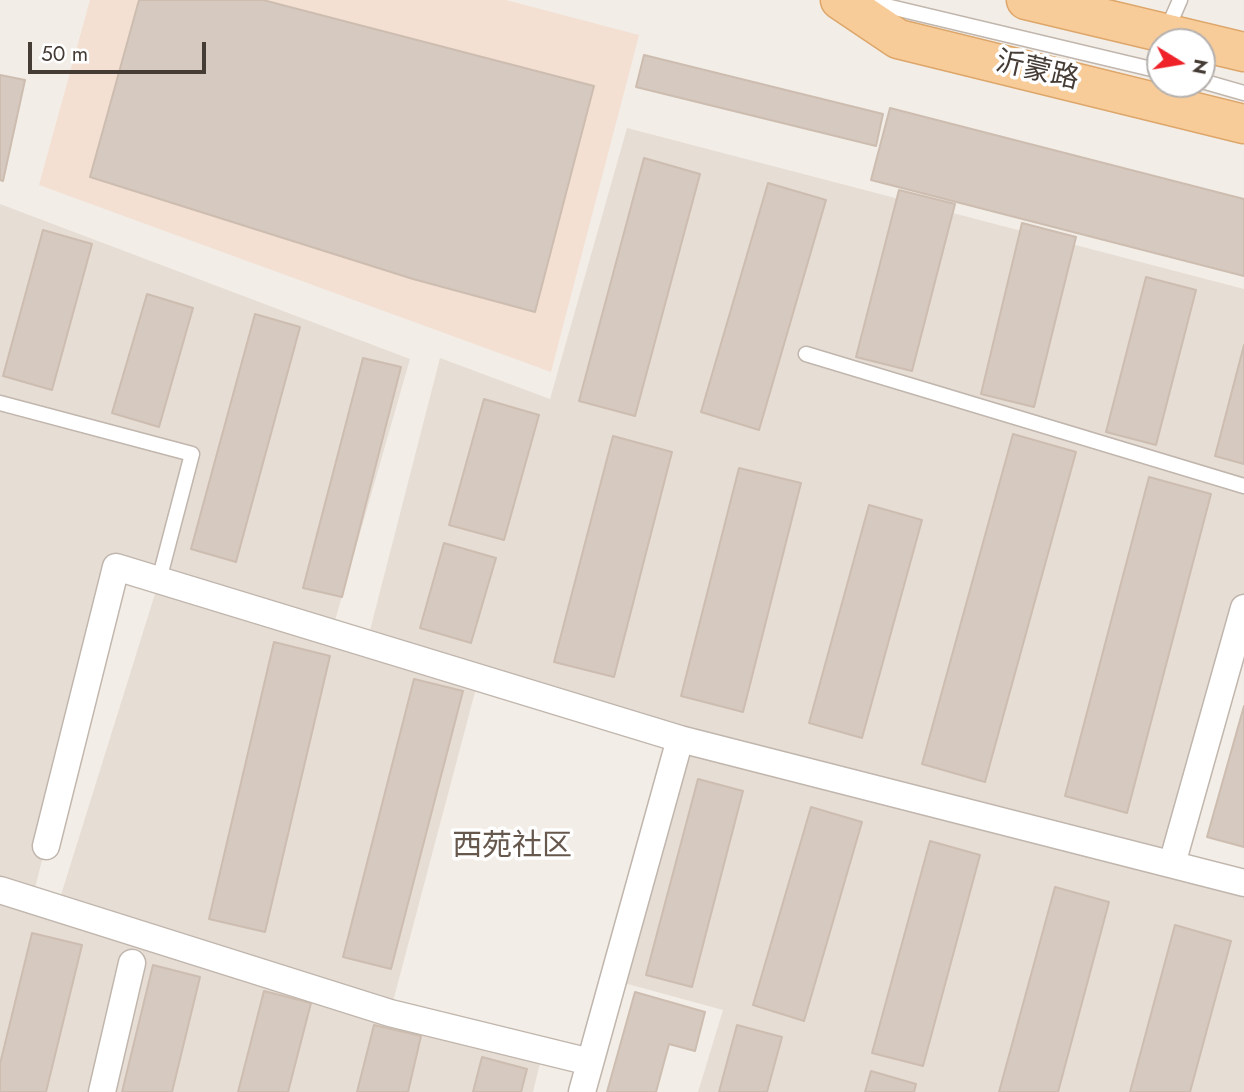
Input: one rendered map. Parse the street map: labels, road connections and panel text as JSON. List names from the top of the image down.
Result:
{
  "streets": {
    "main road": ["沂蒙路"]
  },
  "districts": ["西苑社区"],
  "scale_bar": "50 m",
  "north": "right"
}
